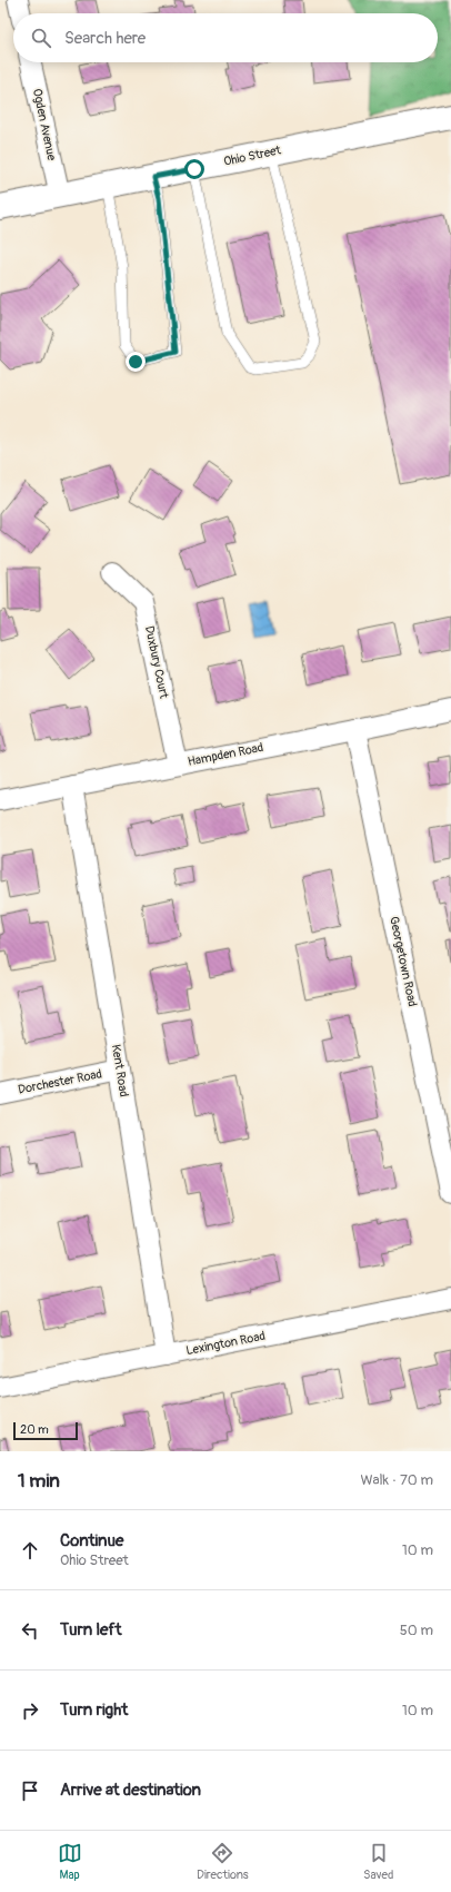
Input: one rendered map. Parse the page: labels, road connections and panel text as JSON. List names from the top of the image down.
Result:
{
  "streets": {
    "street": [
      "Ogden Avenue",
      "Ohio Street",
      "Duxbury Court",
      "Hampden Road",
      "Georgetown Road",
      "Kent Road",
      "Dorchester Road",
      "Lexington Road"
    ]
  },
  "crossings": [
    ["Ogden Avenue", "Ohio Street"],
    ["Duxbury Court", "Hampden Road"],
    ["Hampden Road", "Georgetown Road"],
    ["Hampden Road", "Kent Road"],
    ["Kent Road", "Dorchester Road"],
    ["Kent Road", "Lexington Road"]
  ],
  "scale_bar": "20 m",
  "page": {
    "search": "Search here",
    "scale": "20 m",
    "heading": ["1 min", "Walk · 70 m"],
    "list": [
      ["Continue", "Ohio Street", "10 m"],
      ["Turn left", "50 m"],
      ["Turn right", "10 m"],
      "Arrive at destination"
    ],
    "nav": ["Map", "Directions", "Saved"]
  }
}
